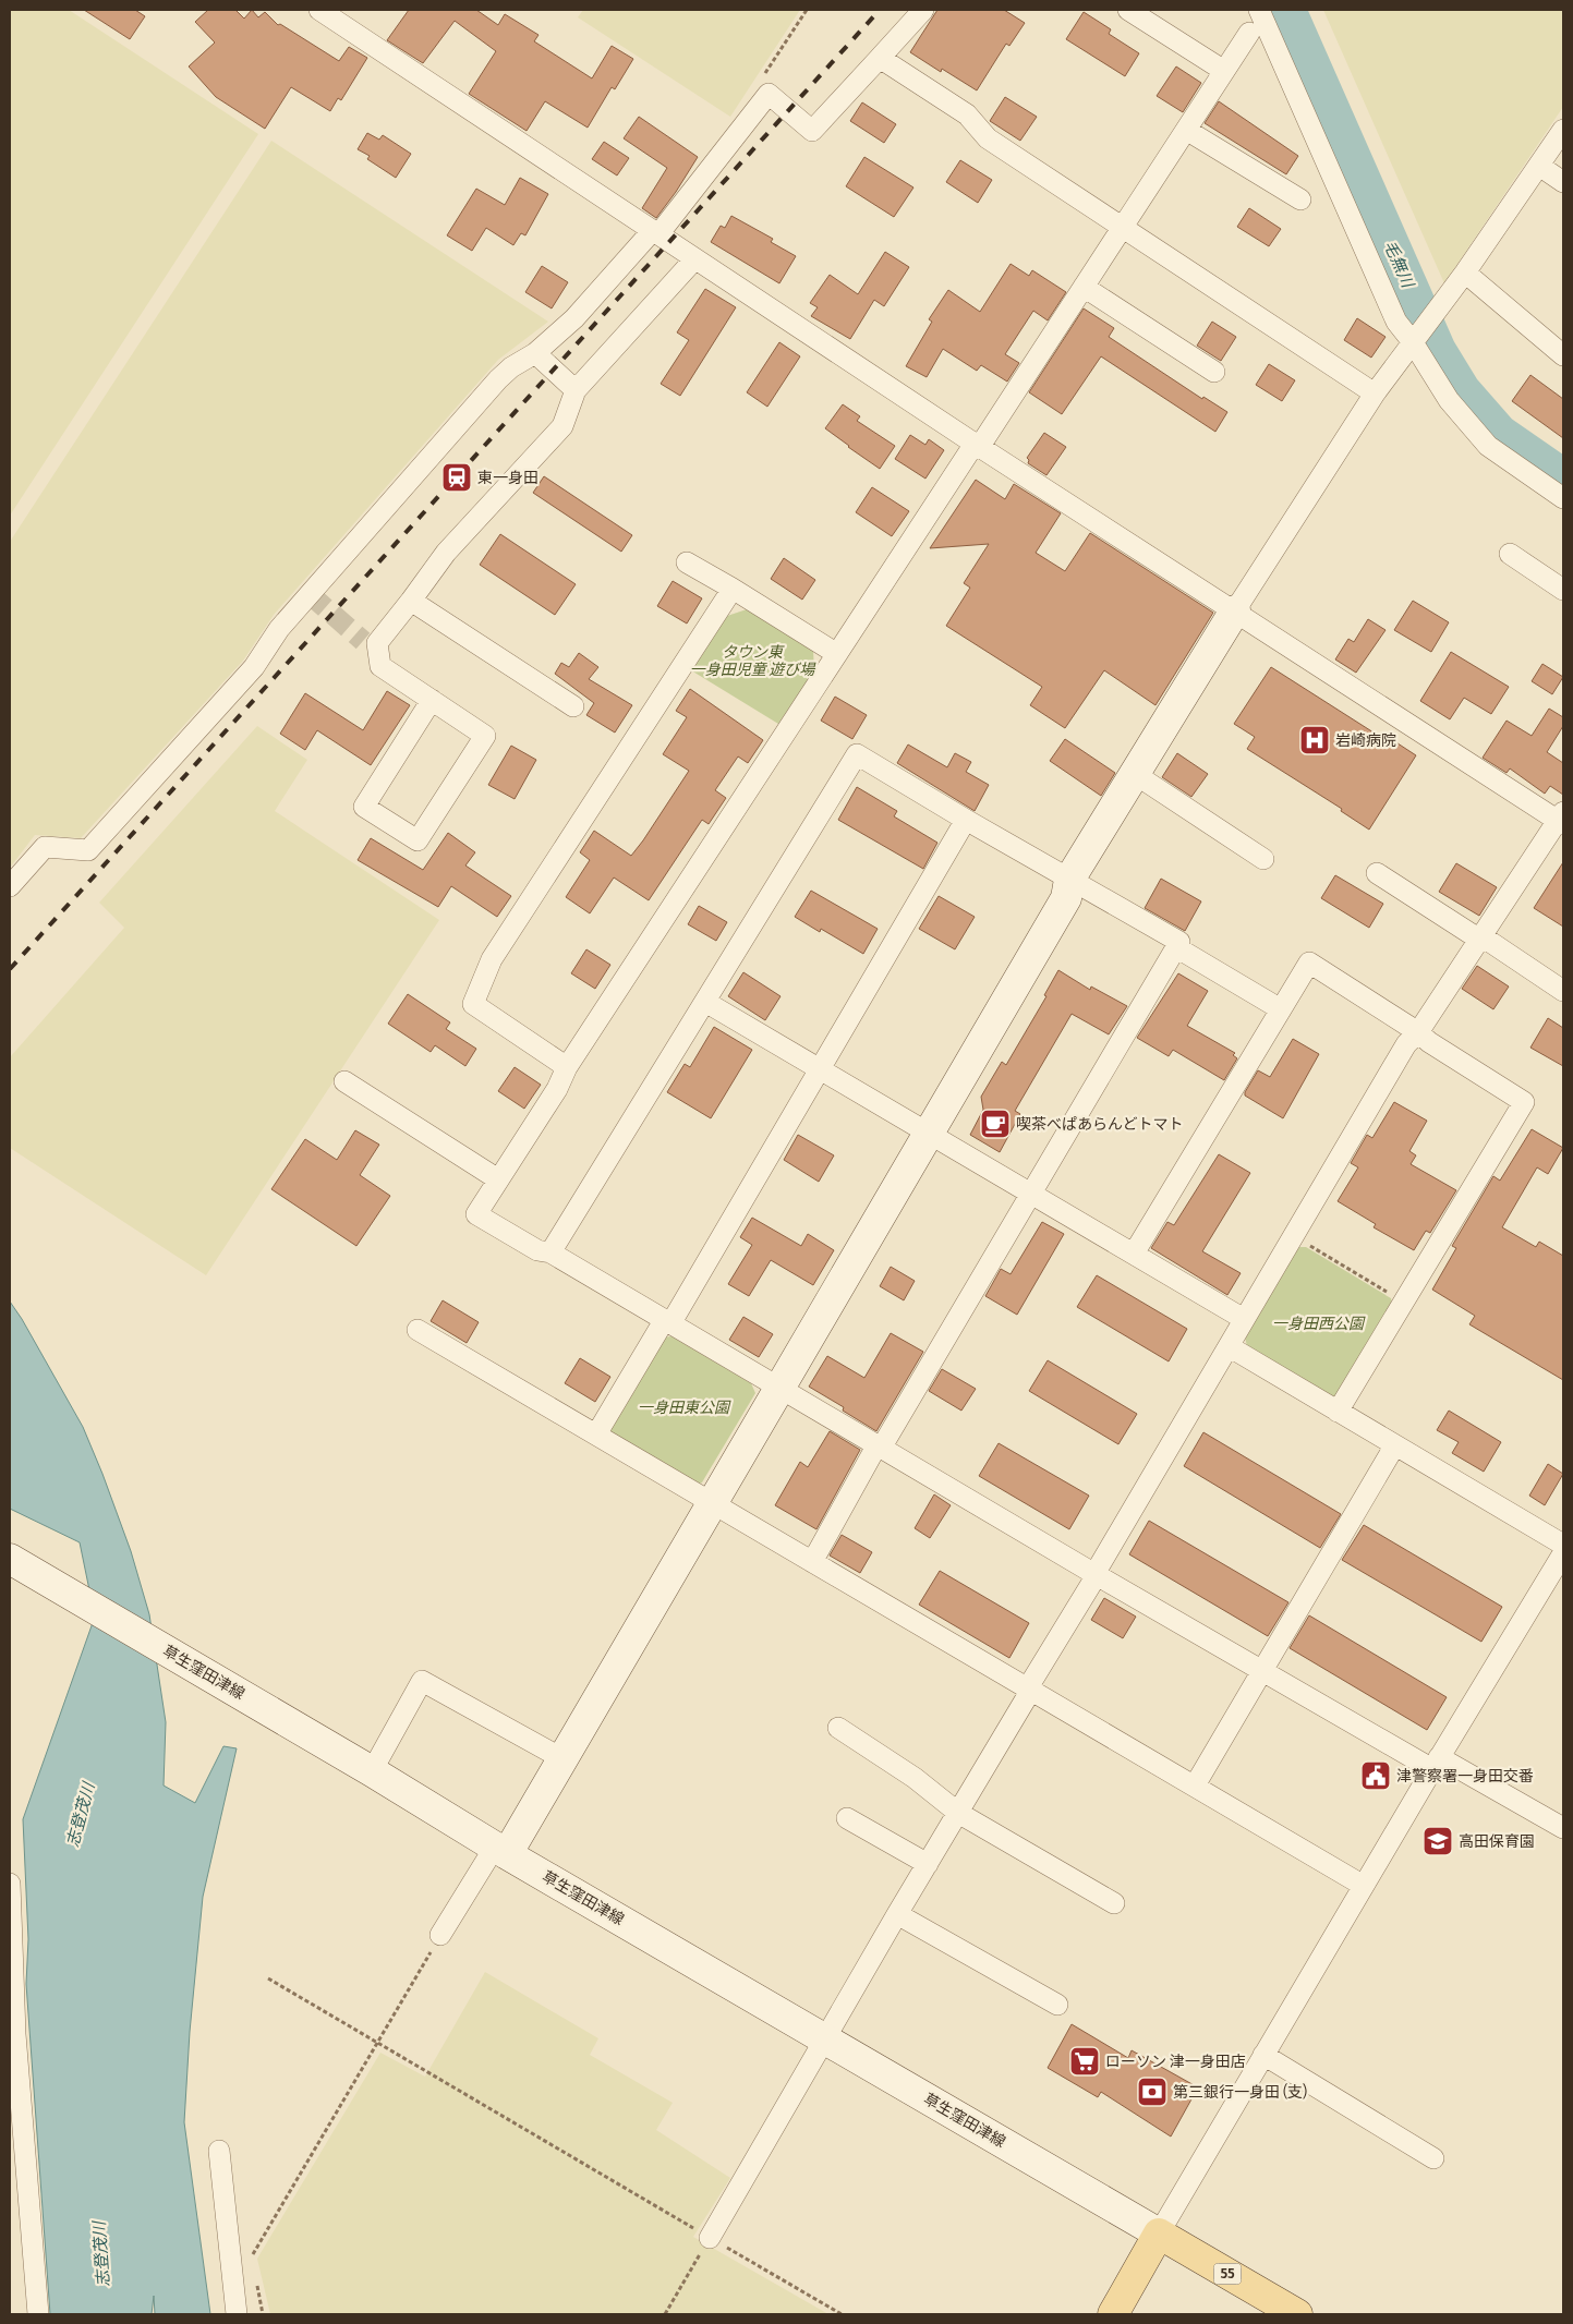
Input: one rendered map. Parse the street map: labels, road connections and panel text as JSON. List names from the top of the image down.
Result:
{
  "streets": {
    "main road": ["55"],
    "street": ["草生窪田津線"]
  },
  "crossings": [
    ["草生窪田津線", "55"]
  ],
  "water": ["毛無川", "志登茂川"],
  "parks": ["タウン東 一身田児童 遊び場", "一身田西公園", "一身田東公園"],
  "places": {
    "station": ["東一身田"],
    "hospital": ["岩崎病院"],
    "cafe": ["喫茶べぱあらんどトマト"],
    "public building": ["津警察署一身田交番"],
    "school or university": ["高田保育園"],
    "supermarket": ["ローソン 津一身田店"],
    "bank": ["第三銀行一身田 (支)"]
  }
}
